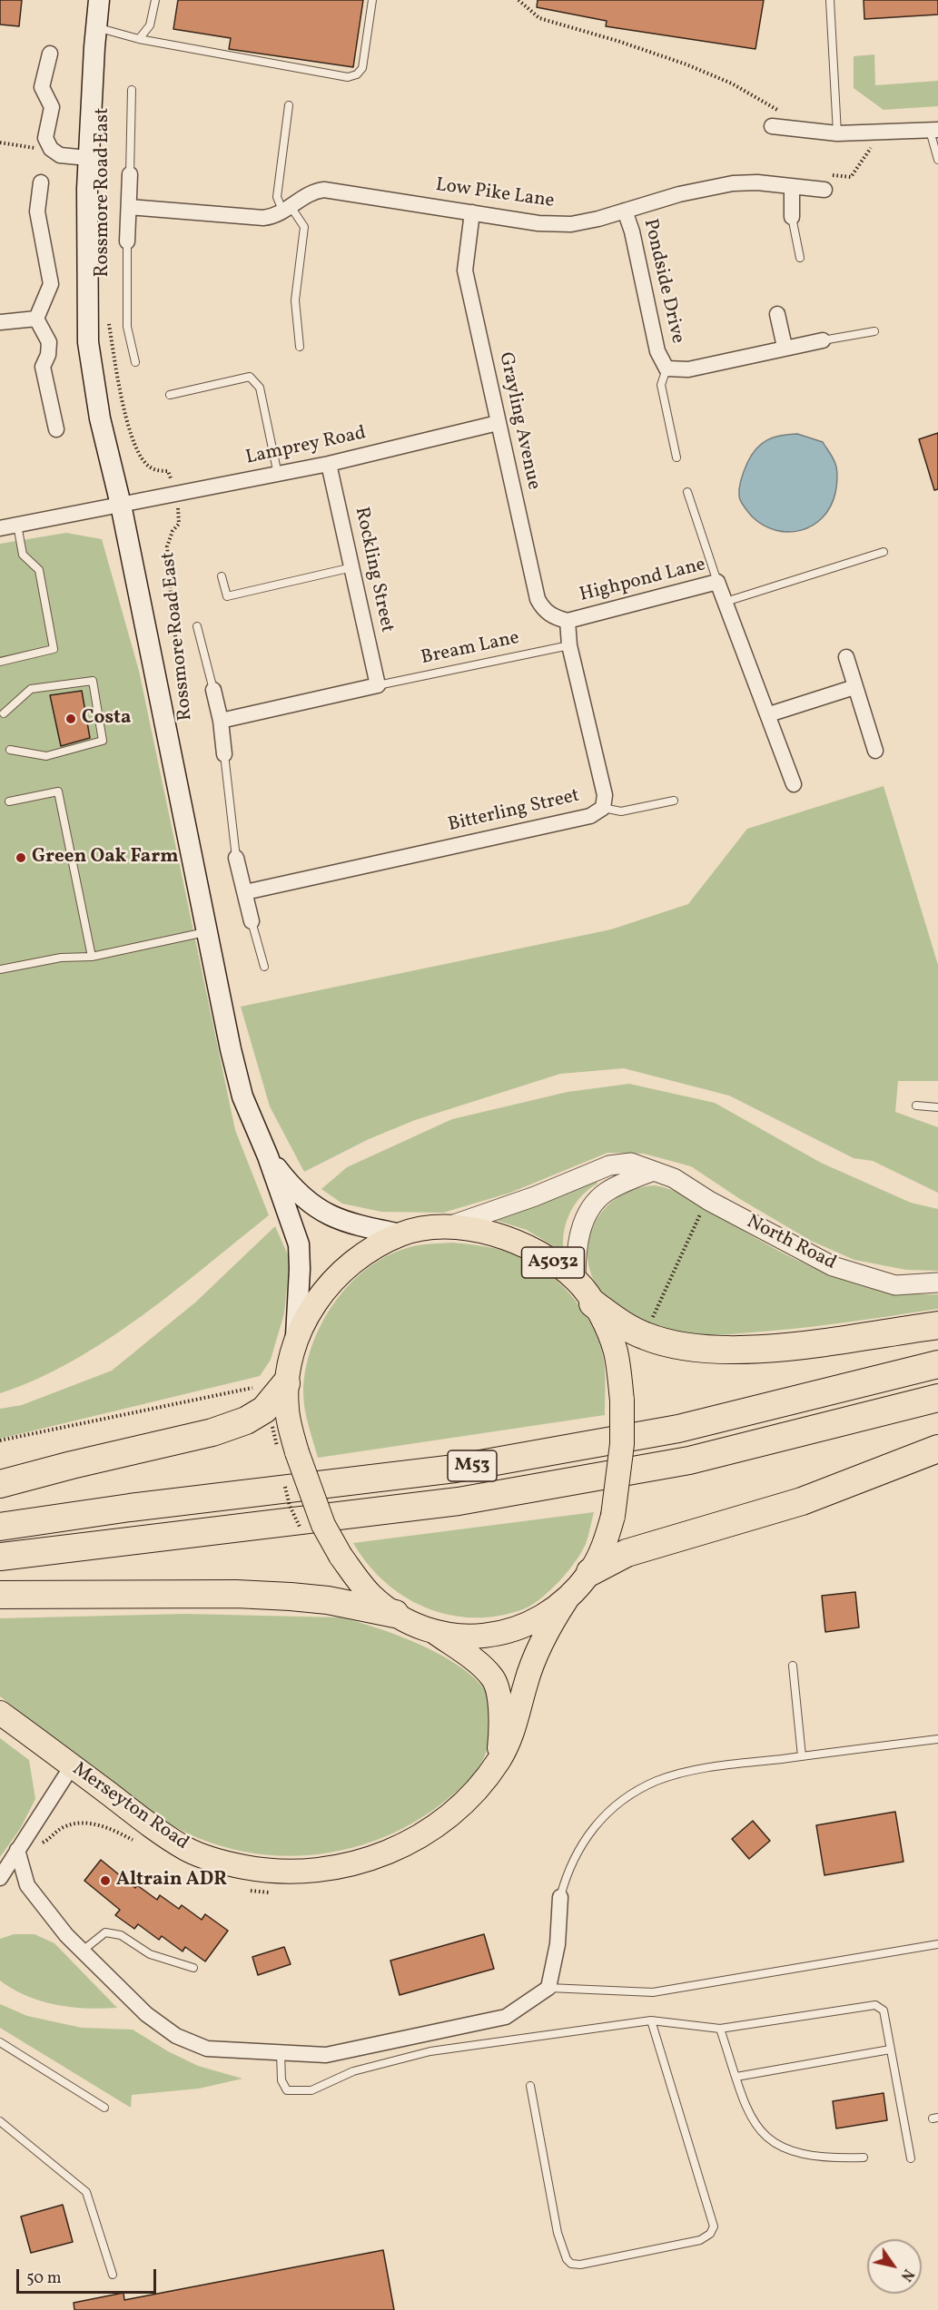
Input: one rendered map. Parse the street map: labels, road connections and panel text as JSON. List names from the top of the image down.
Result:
{
  "streets": {
    "highway": ["M53"],
    "main road": ["Rossmore Road East", "A5032", "Merseyton Road"],
    "street": [
      "Low Pike Lane",
      "Pondside Drive",
      "Grayling Avenue",
      "Lamprey Road",
      "Rockling Street",
      "Highpond Lane",
      "Bitterling Street",
      "North Road"
    ],
    "lane": ["Bream Lane"]
  },
  "crossings": [
    ["Rossmore Road East", "Lamprey Road"],
    ["Rossmore Road East", "A5032"],
    ["Low Pike Lane", "Pondside Drive"],
    ["Low Pike Lane", "Grayling Avenue"],
    ["Grayling Avenue", "Lamprey Road"],
    ["Grayling Avenue", "Highpond Lane"],
    ["Grayling Avenue", "Bitterling Street"],
    ["Lamprey Road", "Rockling Street"],
    ["Rockling Street", "Bream Lane"],
    ["Highpond Lane", "Bitterling Street"],
    ["Bream Lane", "Bitterling Street"],
    ["North Road", "A5032"],
    ["A5032", "Merseyton Road"]
  ],
  "places": ["Costa", "Green Oak Farm", "Altrain ADR"],
  "scale_bar": "50 m",
  "north": "bottom right"
}
